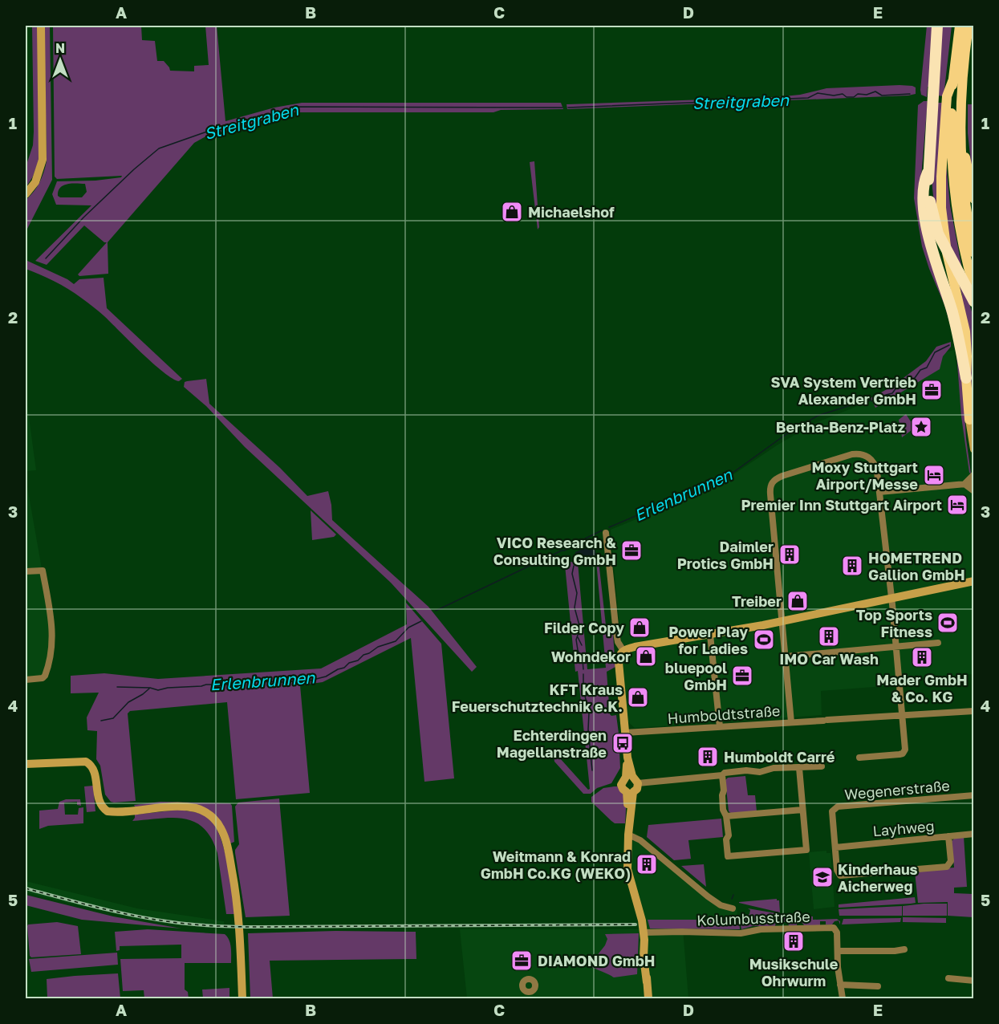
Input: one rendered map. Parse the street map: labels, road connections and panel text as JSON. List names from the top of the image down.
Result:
{
  "streets": {
    "street": [
      "Humboldtstraße",
      "Wegenerstraße",
      "Layhweg",
      "Kolumbusstraße"
    ]
  },
  "crossings": [
    ["Wegenerstraße", "Layhweg"]
  ],
  "water": ["Streitgraben", "Erlenbrunnen"],
  "places": {
    "shop": [
      "Michaelshof",
      "Treiber",
      "Filder Copy",
      "Wohndekor",
      "KFT Kraus Feuerschutztechnik e.K."
    ],
    "office": [
      "SVA System Vertrieb Alexander GmbH",
      "VICO Research & Consulting GmbH",
      "bluepool GmbH",
      "DIAMOND GmbH"
    ],
    "place": ["Bertha-Benz-Platz"],
    "hotel": ["Moxy Stuttgart Airport/Messe", "Premier Inn Stuttgart Airport"],
    "building": [
      "Daimler Protics GmbH",
      "HOMETREND Gallion GmbH",
      "IMO Car Wash",
      "Mader GmbH & Co. KG",
      "Humboldt Carré",
      "Weitmann & Konrad GmbH Co.KG (WEKO)",
      "Musikschule Ohrwurm"
    ],
    "sports": ["Top Sports Fitness", "Power Play for Ladies"],
    "bus stop": ["Echterdingen Magellanstraße"],
    "school or university": ["Kinderhaus Aicherweg"]
  },
  "north": "top",
  "grid": {
    "columns": [
      "A",
      "B",
      "C",
      "D",
      "E"
    ],
    "rows": [
      "1",
      "2",
      "3",
      "4",
      "5"
    ]
  }
}
